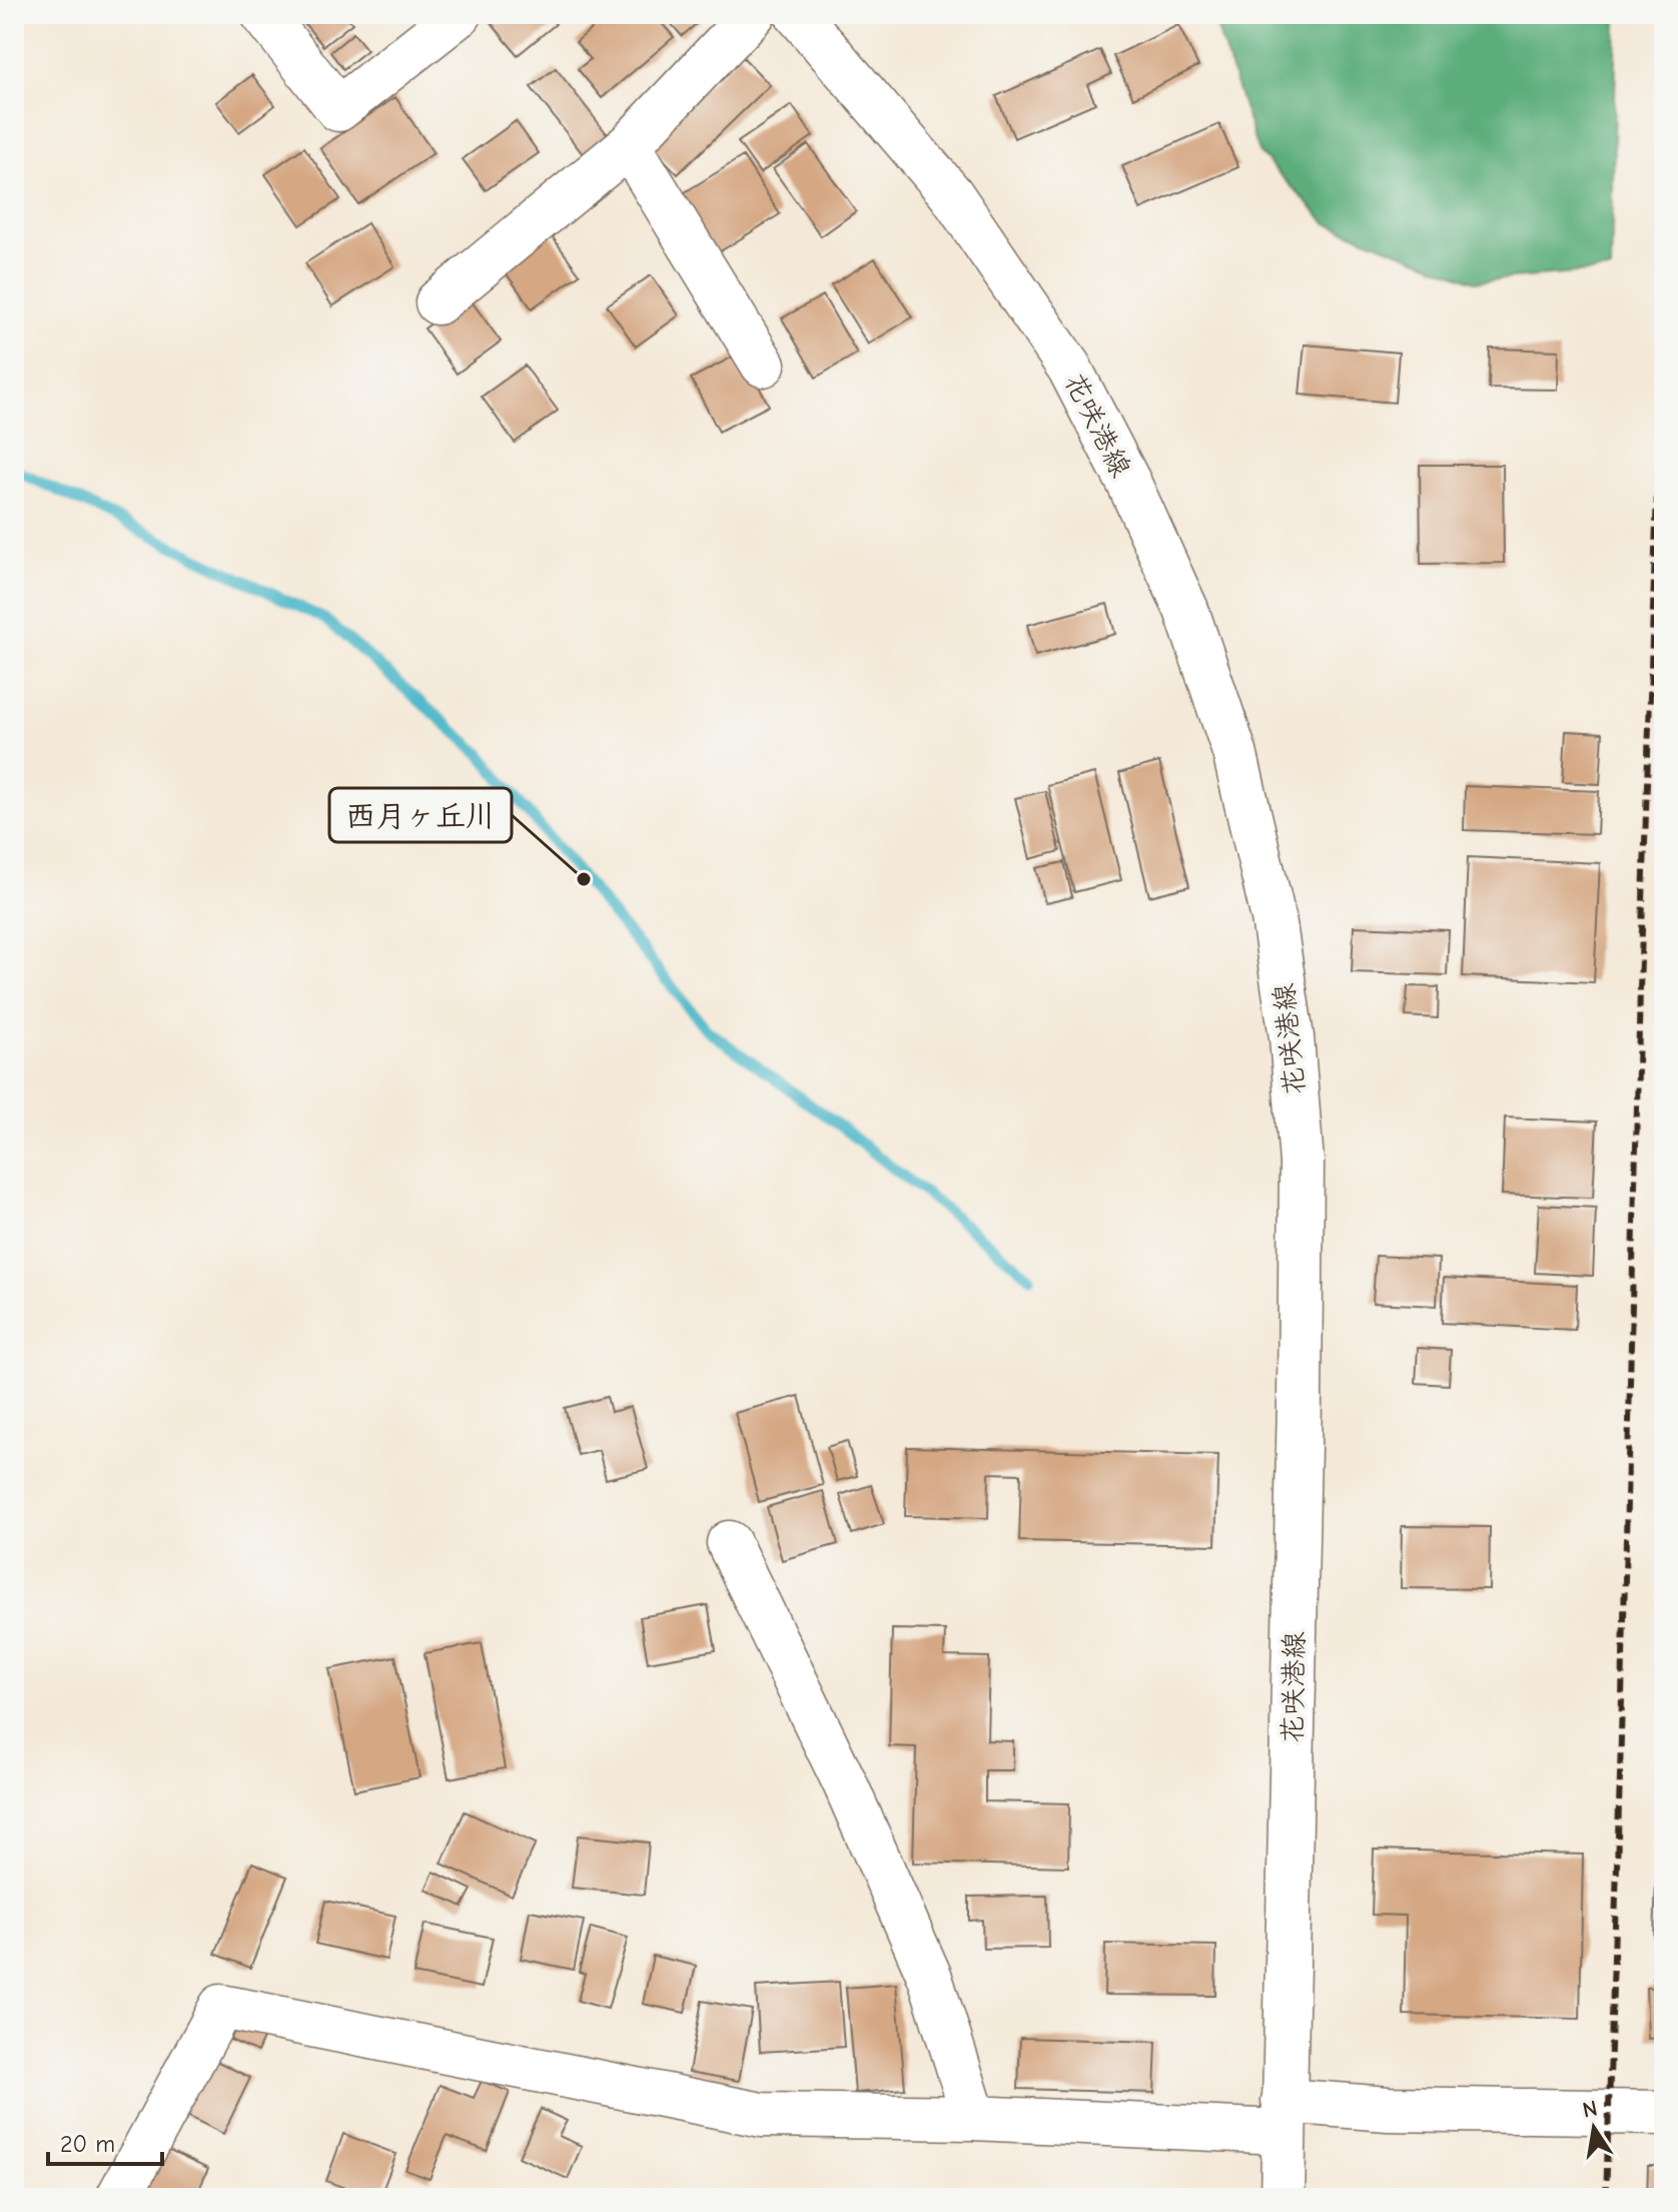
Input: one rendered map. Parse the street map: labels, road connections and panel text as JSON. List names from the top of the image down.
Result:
{
  "streets": {
    "main road": ["花咲港線"]
  },
  "places": ["西月ヶ丘川"],
  "scale_bar": "20 m",
  "north": "top"
}
